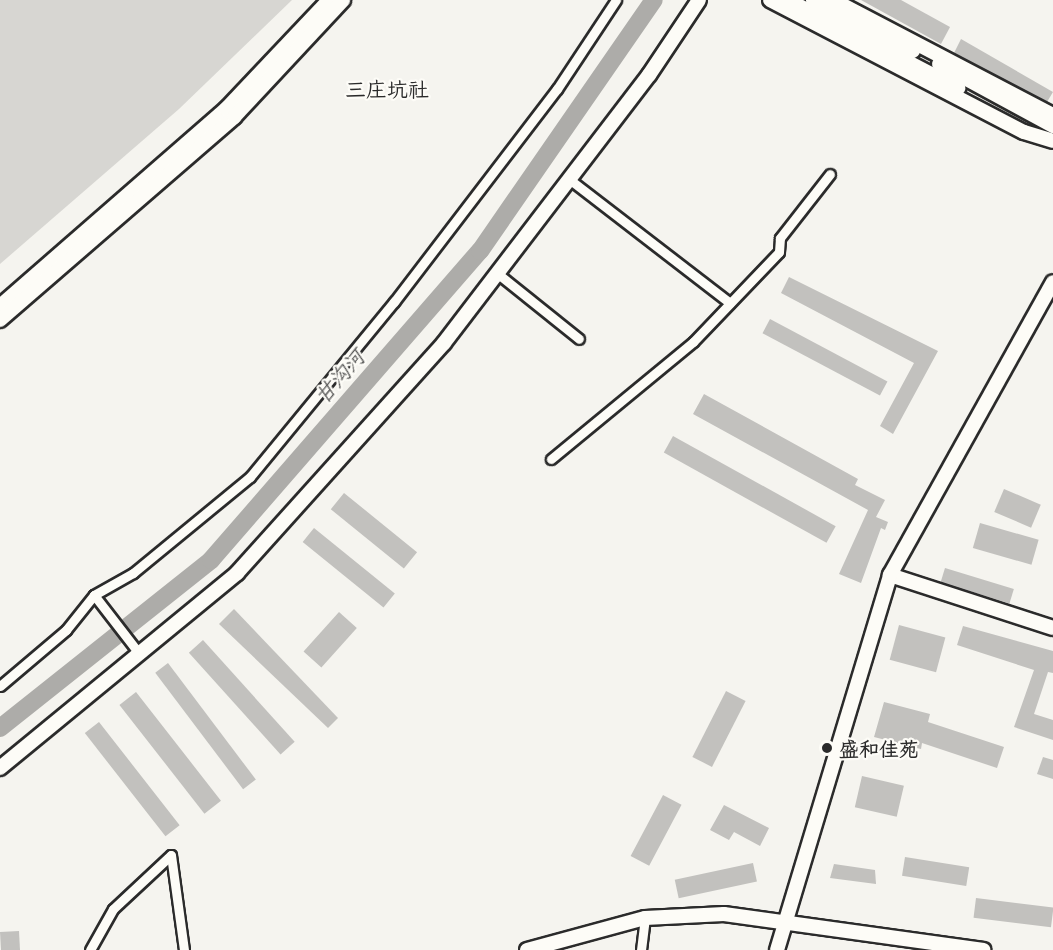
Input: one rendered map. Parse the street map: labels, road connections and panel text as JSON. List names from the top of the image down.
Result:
{
  "districts": ["三庄坑社"],
  "water": ["甘沟河"],
  "places": ["盛和佳苑"]
}
